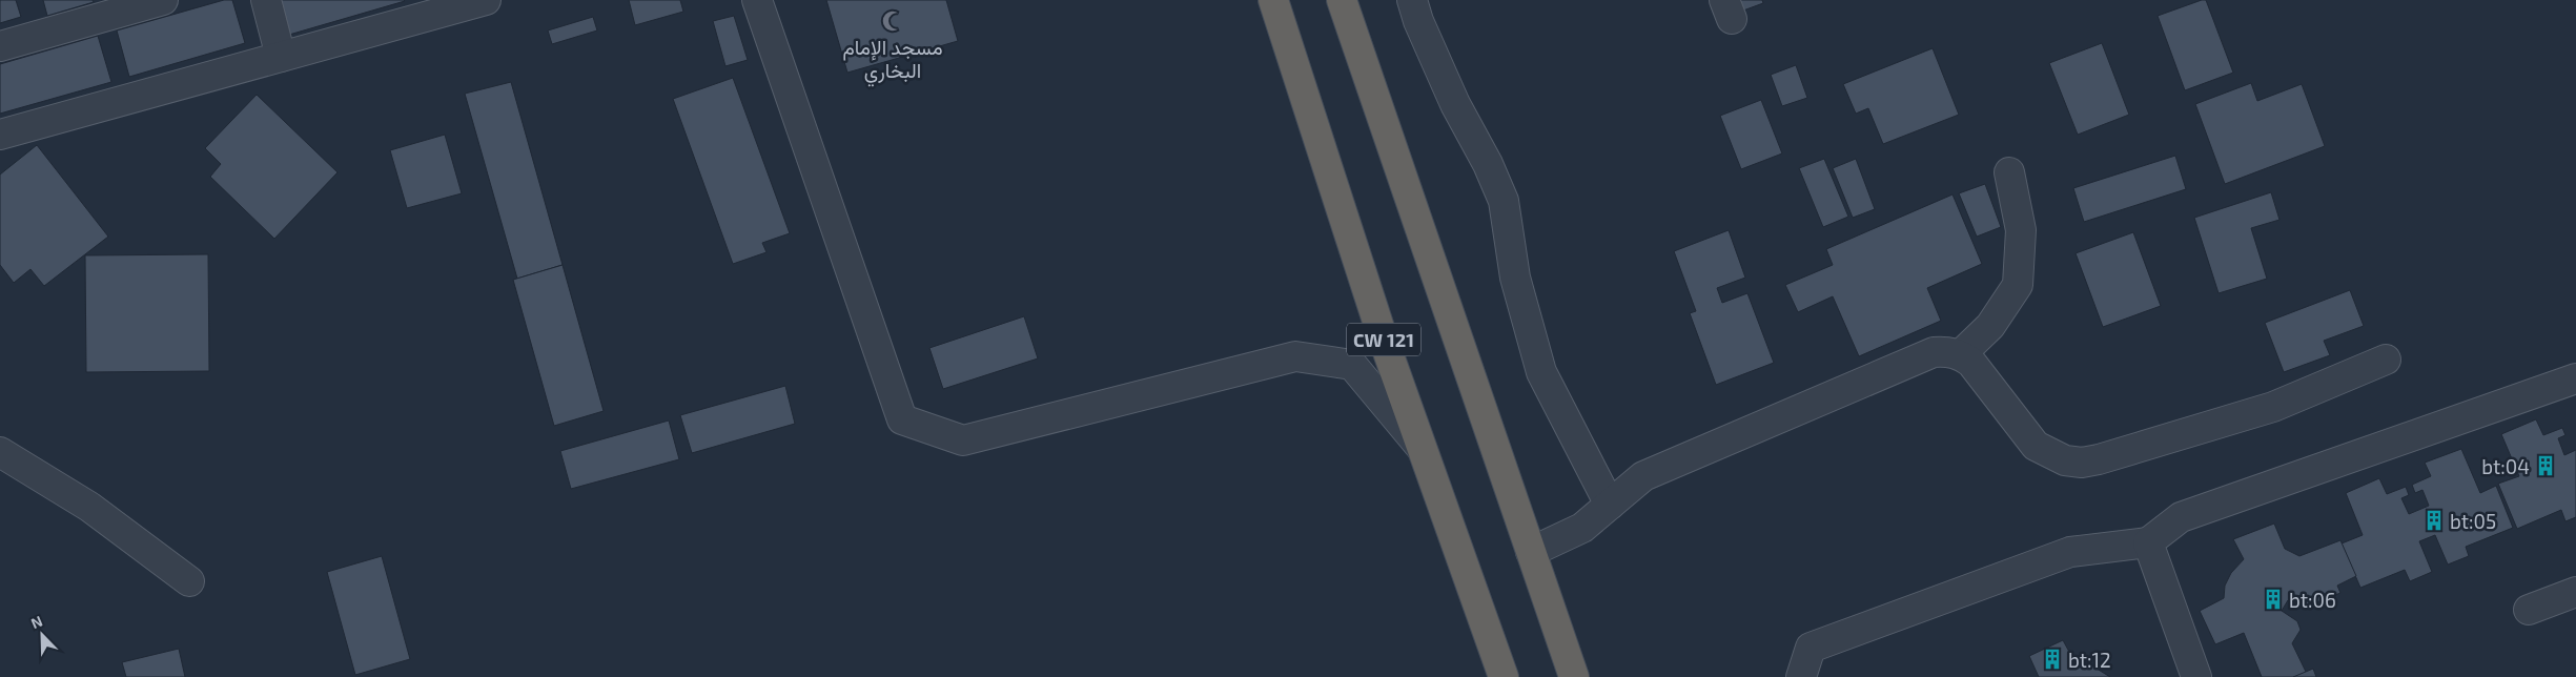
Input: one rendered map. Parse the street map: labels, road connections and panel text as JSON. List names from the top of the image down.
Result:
{
  "streets": {
    "highway": ["CW 121"]
  },
  "places": {
    "mosque": ["مسجد الإمام البخاري"],
    "building": [
      "bt:04",
      "bt:05",
      "bt:06",
      "bt:12"
    ]
  },
  "north": "top left"
}
